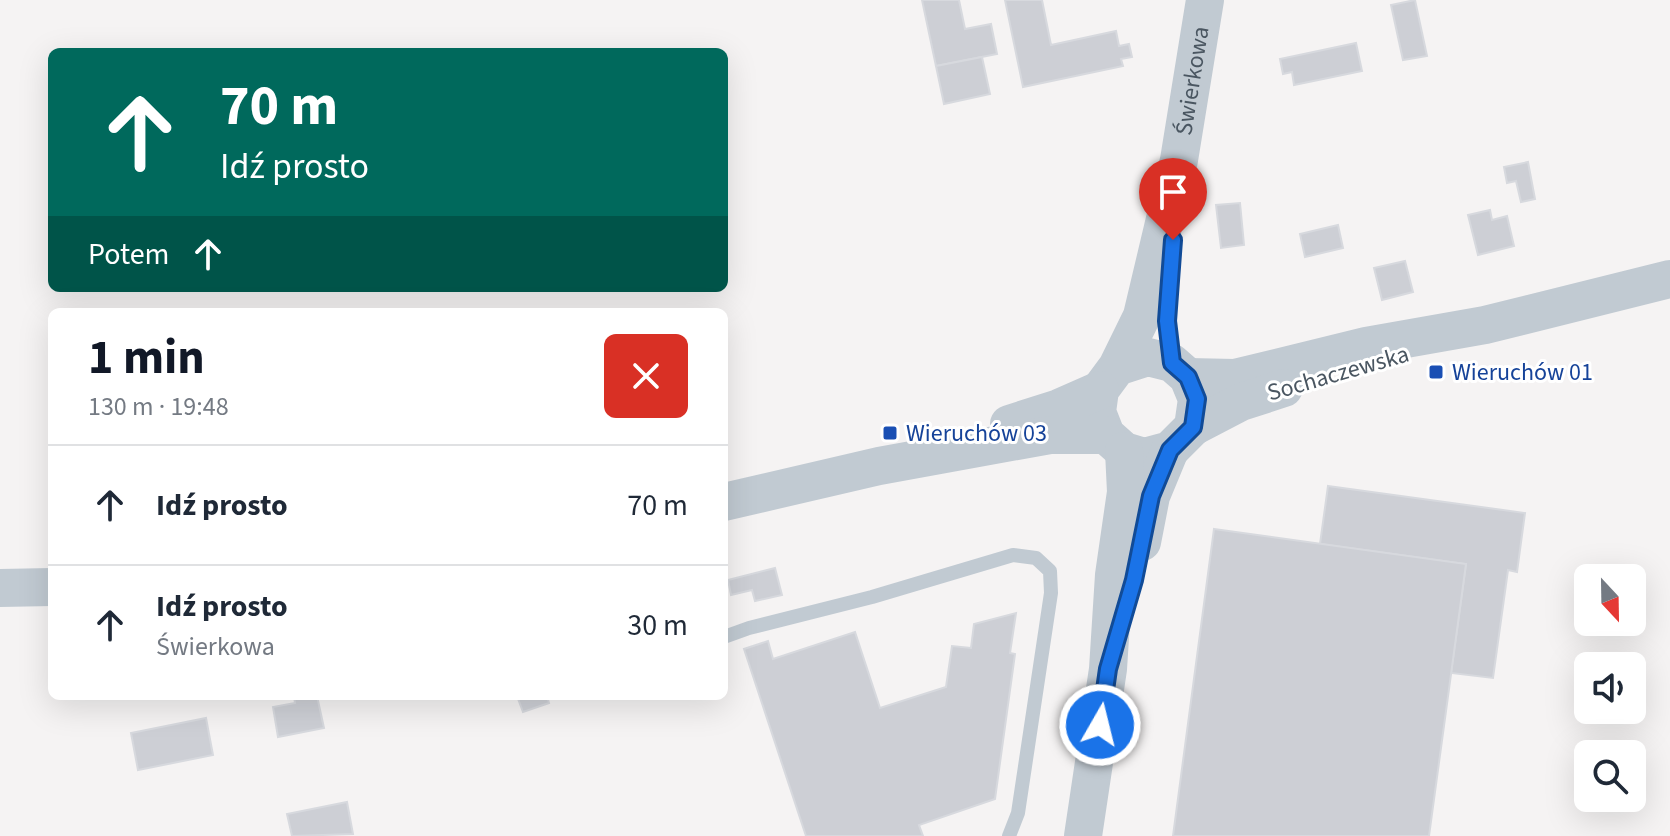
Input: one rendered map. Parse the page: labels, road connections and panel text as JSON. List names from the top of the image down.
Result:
{
  "streets": {
    "street": ["Świerkowa", "Sochaczewska"]
  },
  "crossings": [
    ["Świerkowa", "Sochaczewska"]
  ],
  "places": {
    "transit": ["Wieruchów 01", "Wieruchów 03"]
  },
  "north": "bottom",
  "page": {
    "turn": ["70 m", "Idź prosto"],
    "then": "Potem",
    "heading": ["1 min", "130 m · 19:48"],
    "list": [
      {
        "name": "Idź prosto",
        "value": "70 m"
      },
      {
        "name": "Idź prosto",
        "note": "Świerkowa",
        "value": "30 m"
      }
    ]
  }
}
